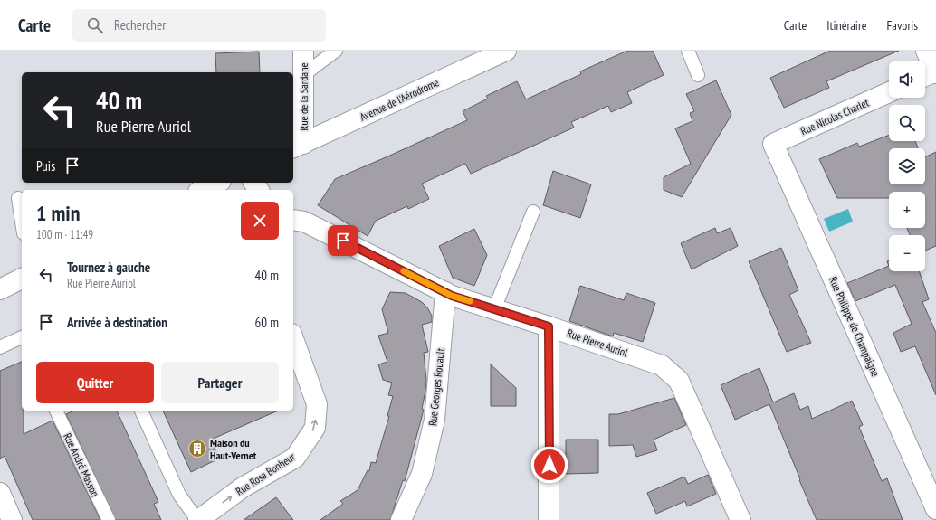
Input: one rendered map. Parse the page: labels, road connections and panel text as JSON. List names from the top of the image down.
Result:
{
  "streets": {
    "street": [
      "Rue de la Sardane",
      "Avenue de l'Aérodrome",
      "Rue Nicolas Charlet",
      "Rue Philippe de Champaigne",
      "Rue Pierre Auriol",
      "Rue Georges Rouault",
      "Rue Rosa Bonheur"
    ],
    "lane": ["Rue André Masson"]
  },
  "crossings": [
    ["Rue de la Sardane", "Avenue de l'Aérodrome"],
    ["Rue Nicolas Charlet", "Rue Philippe de Champaigne"],
    ["Rue Pierre Auriol", "Rue Georges Rouault"]
  ],
  "one_way": ["Rue Rosa Bonheur"],
  "places": {
    "building": ["Maison du Haut-Vernet"]
  },
  "page": {
    "header": "Carte",
    "search": "Rechercher",
    "nav": ["Carte", "Itinéraire", "Favoris"],
    "map_buttons": ["+", "−"],
    "turn": ["40 m", "Rue Pierre Auriol"],
    "then": "Puis",
    "heading": ["1 min", "100 m · 11:49"],
    "list": [
      {
        "name": "Tournez à gauche",
        "note": "Rue Pierre Auriol",
        "value": "40 m"
      },
      {
        "name": "Arrivée à destination",
        "value": "60 m"
      }
    ],
    "buttons": ["Quitter", "Partager"]
  }
}
